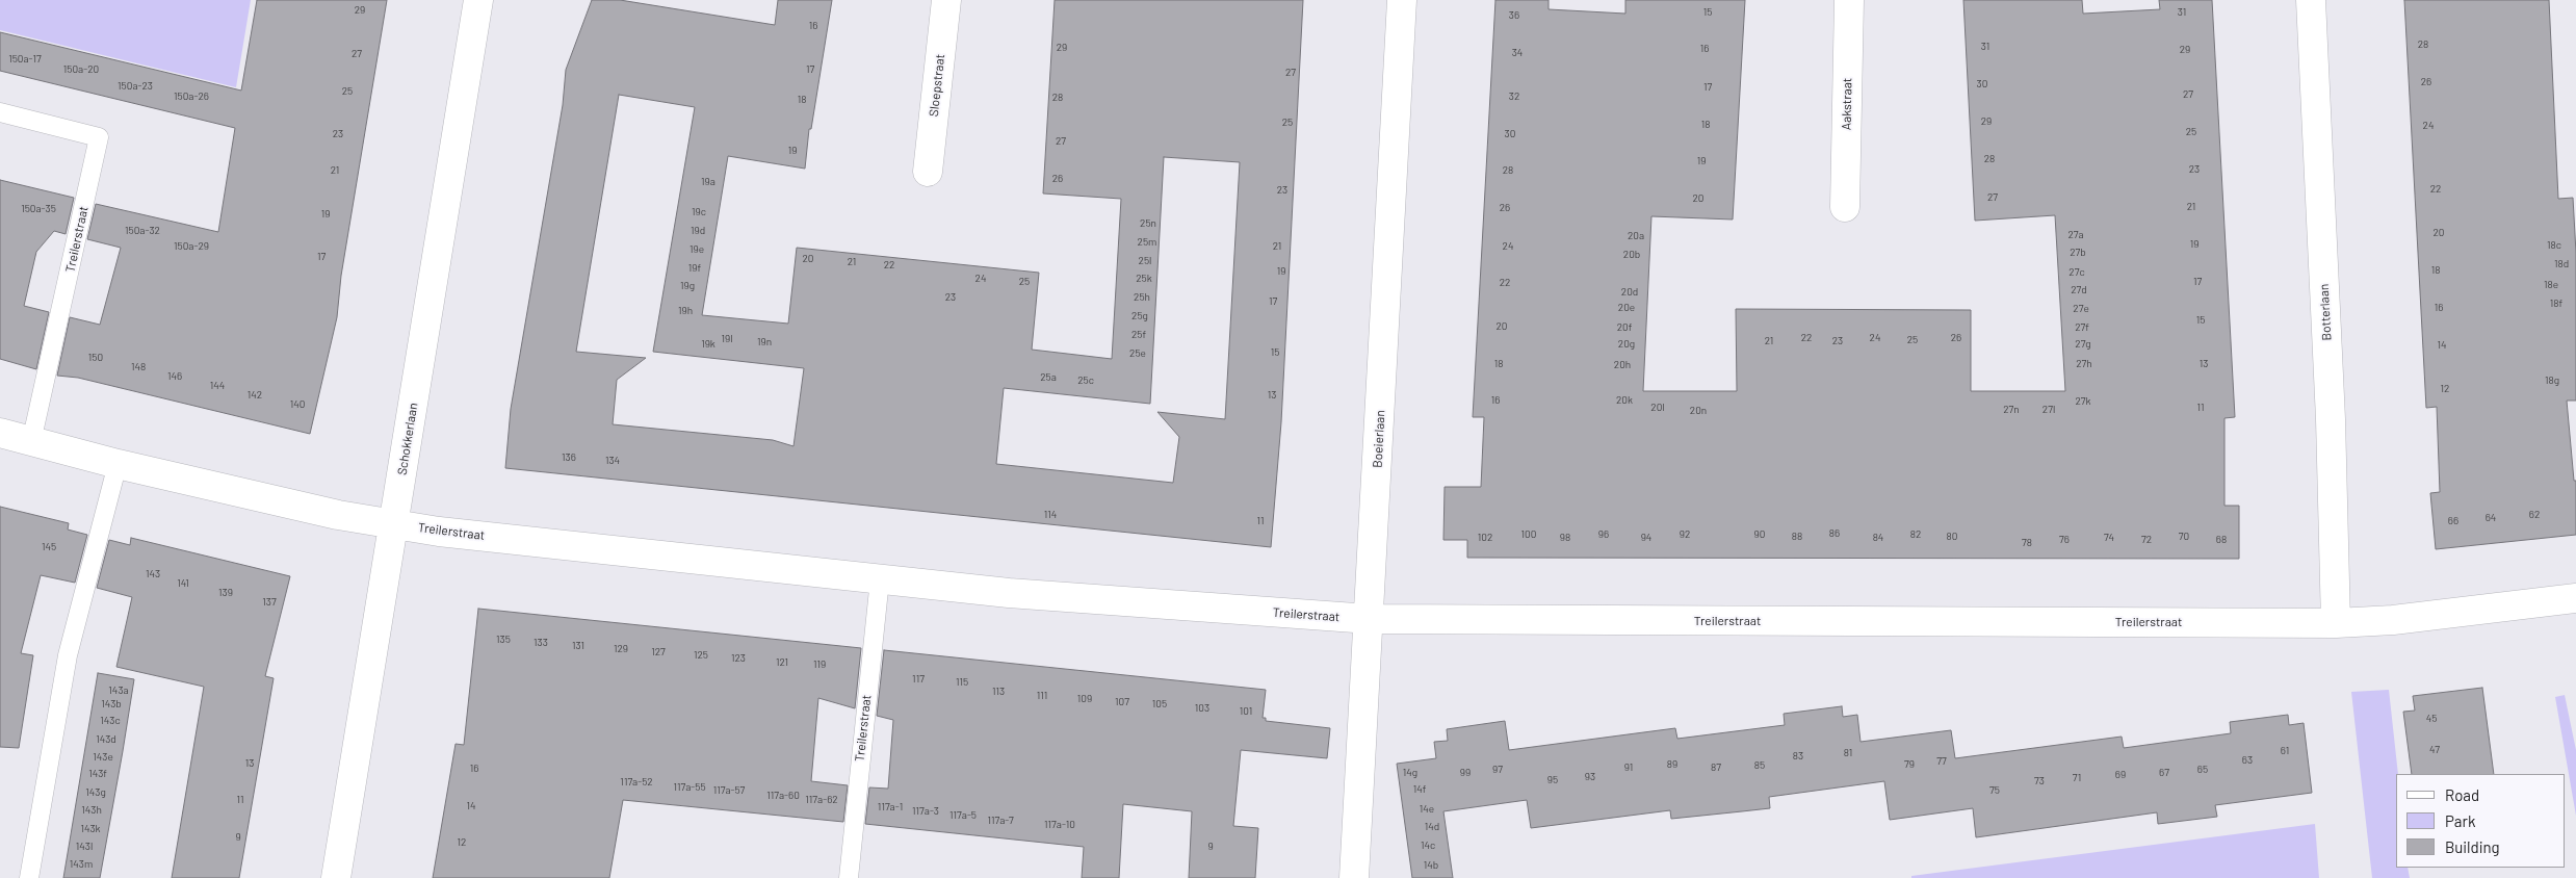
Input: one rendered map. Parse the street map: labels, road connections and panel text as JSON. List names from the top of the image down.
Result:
{
  "streets": {
    "street": [
      "Sloepstraat",
      "Aakstraat",
      "Treilerstraat",
      "Botterlaan",
      "Schokkerlaan",
      "Boeierlaan"
    ]
  },
  "crossings": [
    ["Treilerstraat", "Botterlaan"],
    ["Treilerstraat", "Schokkerlaan"],
    ["Treilerstraat", "Boeierlaan"]
  ],
  "house_numbers": [
    "29",
    "15",
    "31",
    "36",
    "16",
    "28",
    "31",
    "29",
    "16",
    "29",
    "34",
    "27",
    "150a-17",
    "150a-20",
    "17",
    "27",
    "26",
    "30",
    "150a-23",
    "17",
    "25",
    "27",
    "150a-26",
    "32",
    "28",
    "18",
    "29",
    "25",
    "18",
    "24",
    "25",
    "23",
    "30",
    "27",
    "19",
    "28",
    "19",
    "23",
    "21",
    "28",
    "26",
    "19a",
    "22",
    "23",
    "27",
    "20",
    "21",
    "26",
    "150a-35",
    "19c",
    "19",
    "25n",
    "150a-32",
    "19d",
    "20",
    "27a",
    "20a",
    "25m",
    "19",
    "18c",
    "150a-29",
    "21",
    "24",
    "19e",
    "27b",
    "20b",
    "17",
    "20",
    "25l",
    "21",
    "18d",
    "22",
    "19f",
    "18",
    "19",
    "27c",
    "24",
    "25k",
    "25",
    "17",
    "22",
    "18e",
    "19g",
    "27d",
    "20d",
    "23",
    "25h",
    "17",
    "18f",
    "20e",
    "16",
    "27e",
    "19h",
    "25g",
    "15",
    "20",
    "20f",
    "27f",
    "25f",
    "22",
    "24",
    "26",
    "19l",
    "25",
    "21",
    "23",
    "19n",
    "19k",
    "20g",
    "27g",
    "14",
    "15",
    "25e",
    "150",
    "18",
    "27h",
    "13",
    "20h",
    "148",
    "146",
    "25a",
    "25c",
    "18g",
    "144",
    "12",
    "142",
    "13",
    "16",
    "20k",
    "27k",
    "140",
    "20l",
    "11",
    "27n",
    "27l",
    "20n",
    "136",
    "134",
    "114",
    "62",
    "64",
    "11",
    "66",
    "86",
    "100",
    "96",
    "92",
    "90",
    "82",
    "88",
    "80",
    "70",
    "102",
    "98",
    "94",
    "84",
    "74",
    "76",
    "72",
    "68",
    "78",
    "145",
    "143",
    "141",
    "139",
    "137",
    "135",
    "133",
    "131",
    "129",
    "127",
    "125",
    "123",
    "121",
    "119",
    "117",
    "115",
    "143a",
    "113",
    "111",
    "109",
    "107",
    "143b",
    "105",
    "103",
    "101",
    "45",
    "143c",
    "143d",
    "47",
    "61",
    "81",
    "83",
    "143e",
    "63",
    "77",
    "13",
    "89",
    "79",
    "85",
    "91",
    "87",
    "16",
    "97",
    "65",
    "14g",
    "99",
    "67",
    "143f",
    "69",
    "93",
    "71",
    "95",
    "73",
    "117a-52",
    "117a-55",
    "14f",
    "117a-57",
    "75",
    "143g",
    "117a-60",
    "11",
    "117a-62",
    "14",
    "117a-1",
    "14e",
    "143h",
    "117a-3",
    "117a-5",
    "117a-7",
    "117a-10",
    "14d",
    "143k",
    "9",
    "12",
    "14c",
    "143l",
    "9",
    "143m",
    "14b"
  ],
  "legend": ["Road", "Park", "Building"]
}
